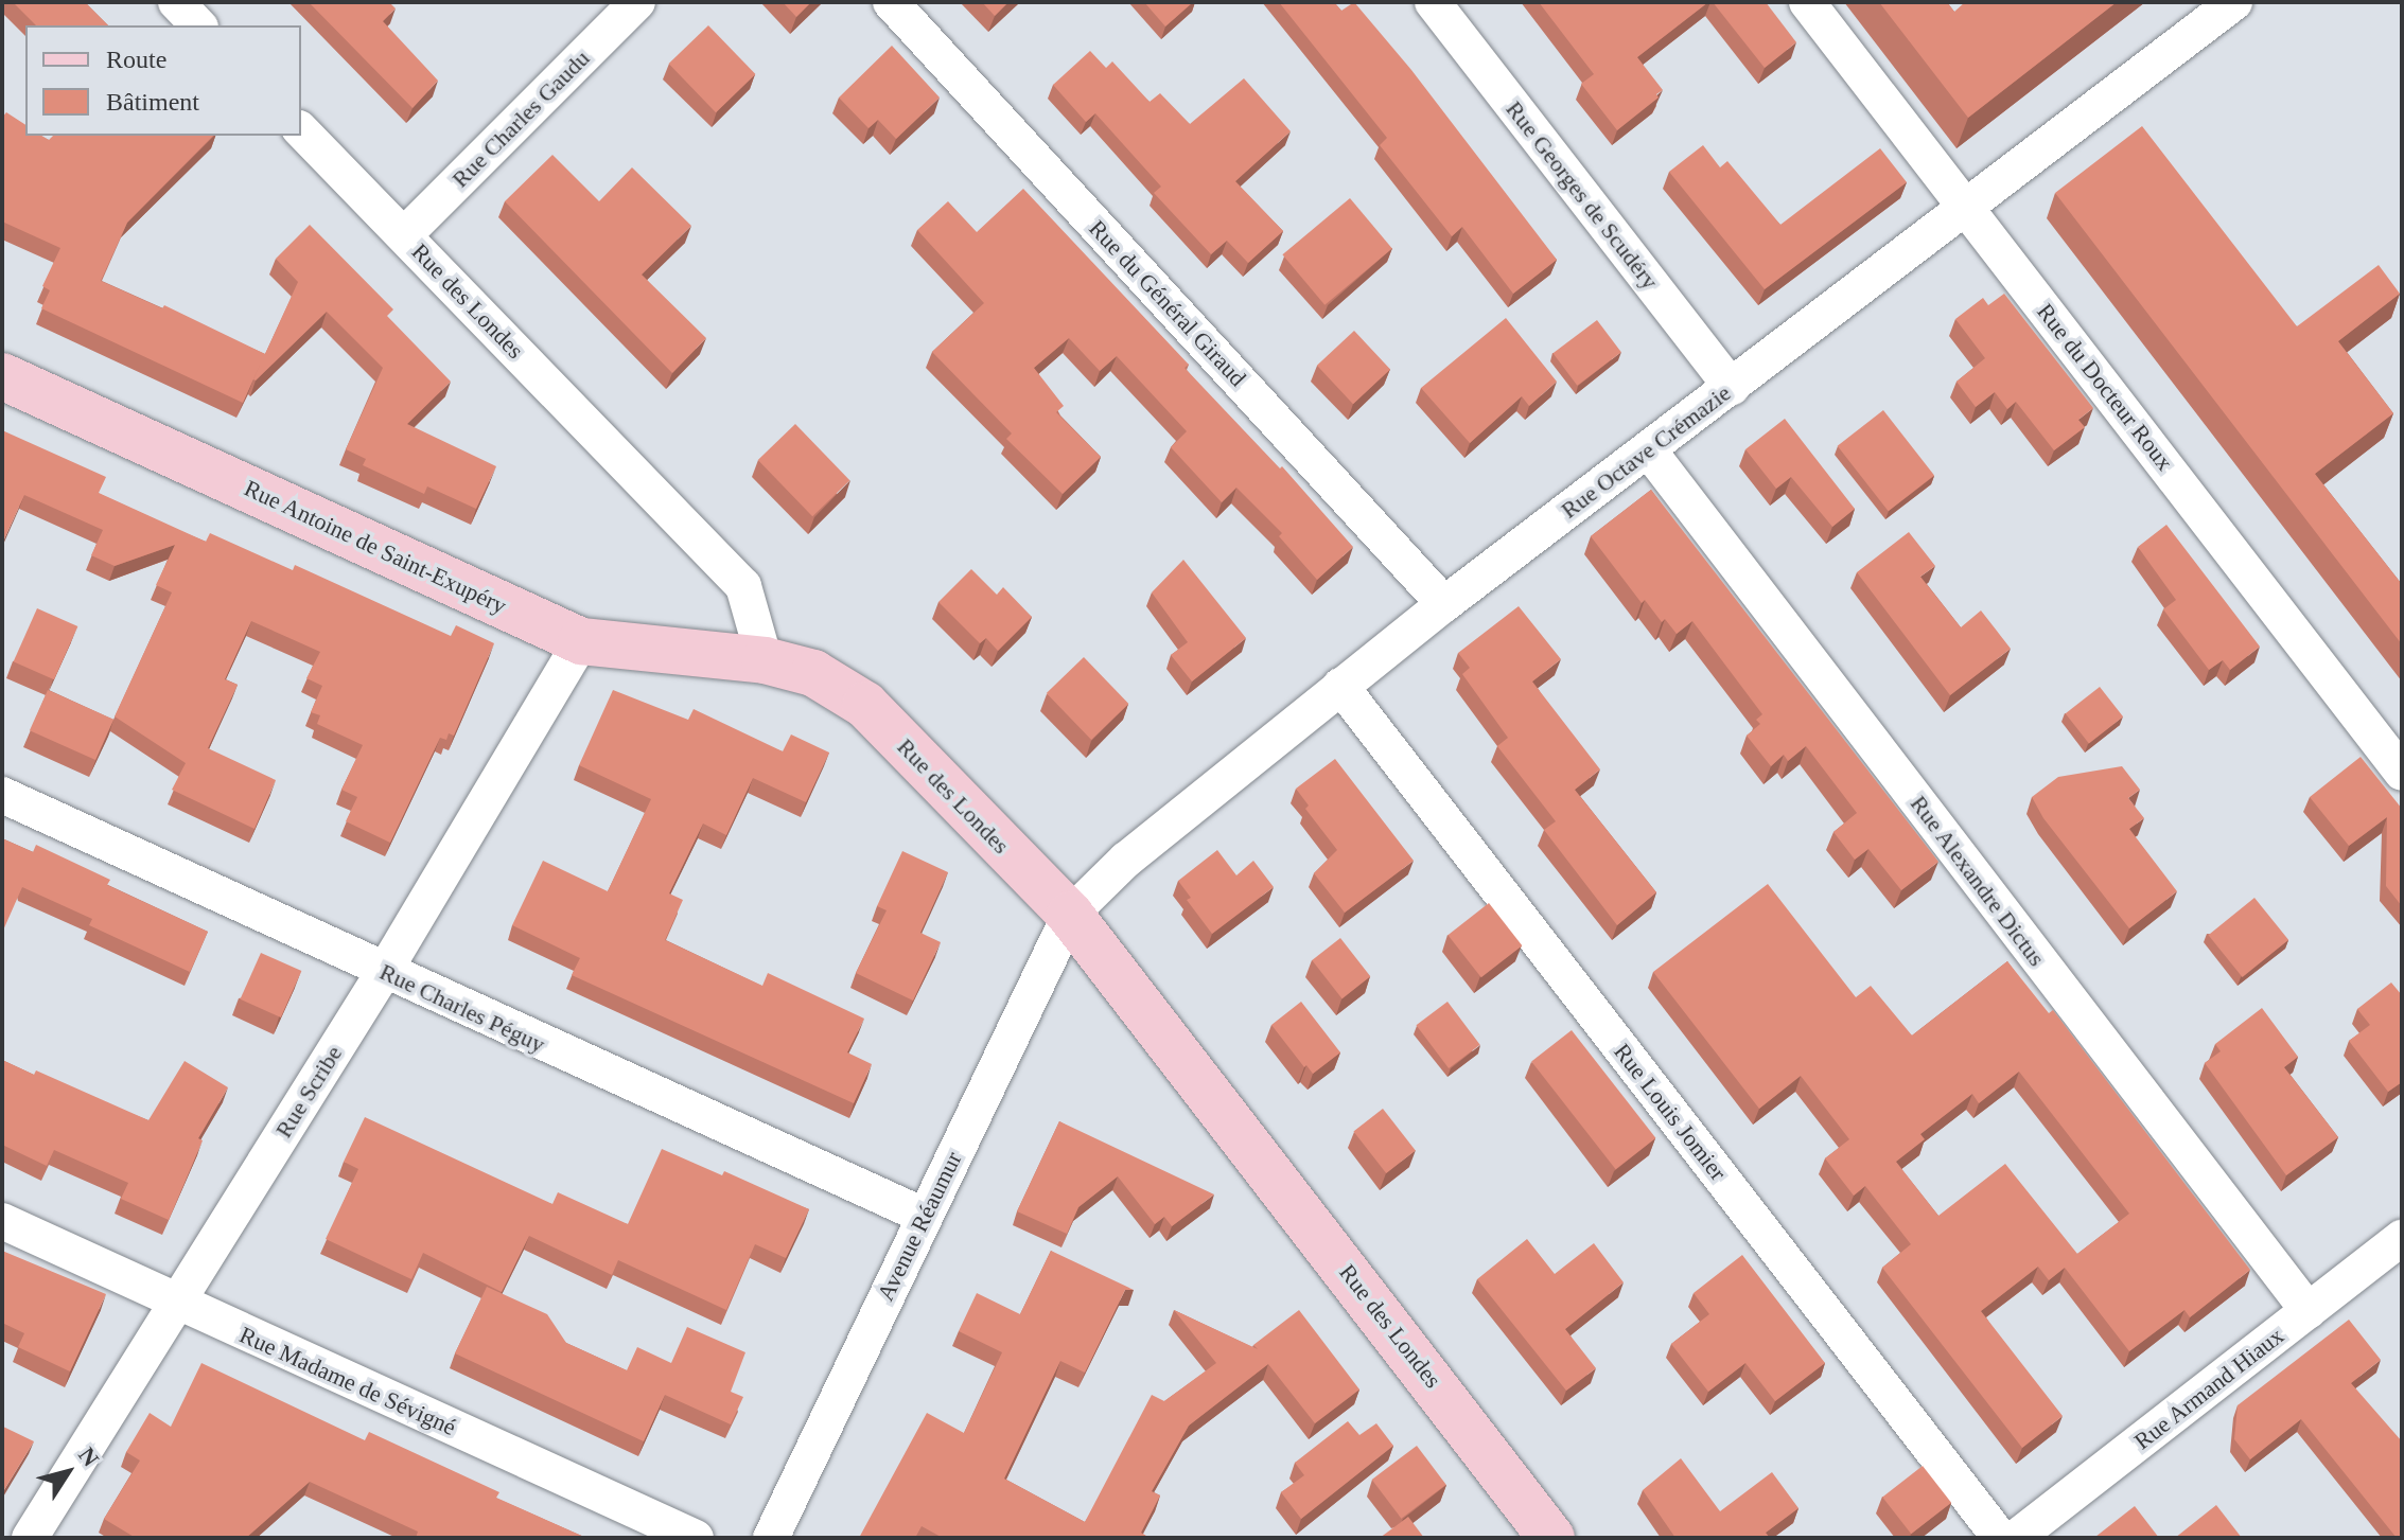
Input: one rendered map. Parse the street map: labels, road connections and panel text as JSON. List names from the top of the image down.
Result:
{
  "streets": {
    "street": [
      "Rue Charles Gaudu",
      "Rue Georges de Scudéry",
      "Rue des Londes",
      "Rue du Général Giraud",
      "Rue du Docteur Roux",
      "Rue Octave Crémazie",
      "Rue Antoine de Saint-Exupéry",
      "Rue Alexandre Dictus",
      "Rue Charles Péguy",
      "Rue Scribe",
      "Rue Louis Jomier",
      "Avenue Réaumur",
      "Rue Madame de Sévigné",
      "Rue Armand Hiaux"
    ]
  },
  "crossings": [
    ["Rue Charles Gaudu", "Rue des Londes"],
    ["Rue Georges de Scudéry", "Rue Octave Crémazie"],
    ["Rue des Londes", "Rue Octave Crémazie"],
    ["Rue des Londes", "Rue Antoine de Saint-Exupéry"],
    ["Rue des Londes", "Avenue Réaumur"],
    ["Rue du Général Giraud", "Rue Octave Crémazie"],
    ["Rue du Docteur Roux", "Rue Octave Crémazie"],
    ["Rue Octave Crémazie", "Rue Alexandre Dictus"],
    ["Rue Octave Crémazie", "Rue Louis Jomier"],
    ["Rue Octave Crémazie", "Avenue Réaumur"],
    ["Rue Antoine de Saint-Exupéry", "Rue Scribe"],
    ["Rue Alexandre Dictus", "Rue Armand Hiaux"],
    ["Rue Charles Péguy", "Rue Scribe"],
    ["Rue Charles Péguy", "Avenue Réaumur"],
    ["Rue Scribe", "Rue Madame de Sévigné"]
  ],
  "legend": ["Route", "Bâtiment"],
  "north": "top right"
}
